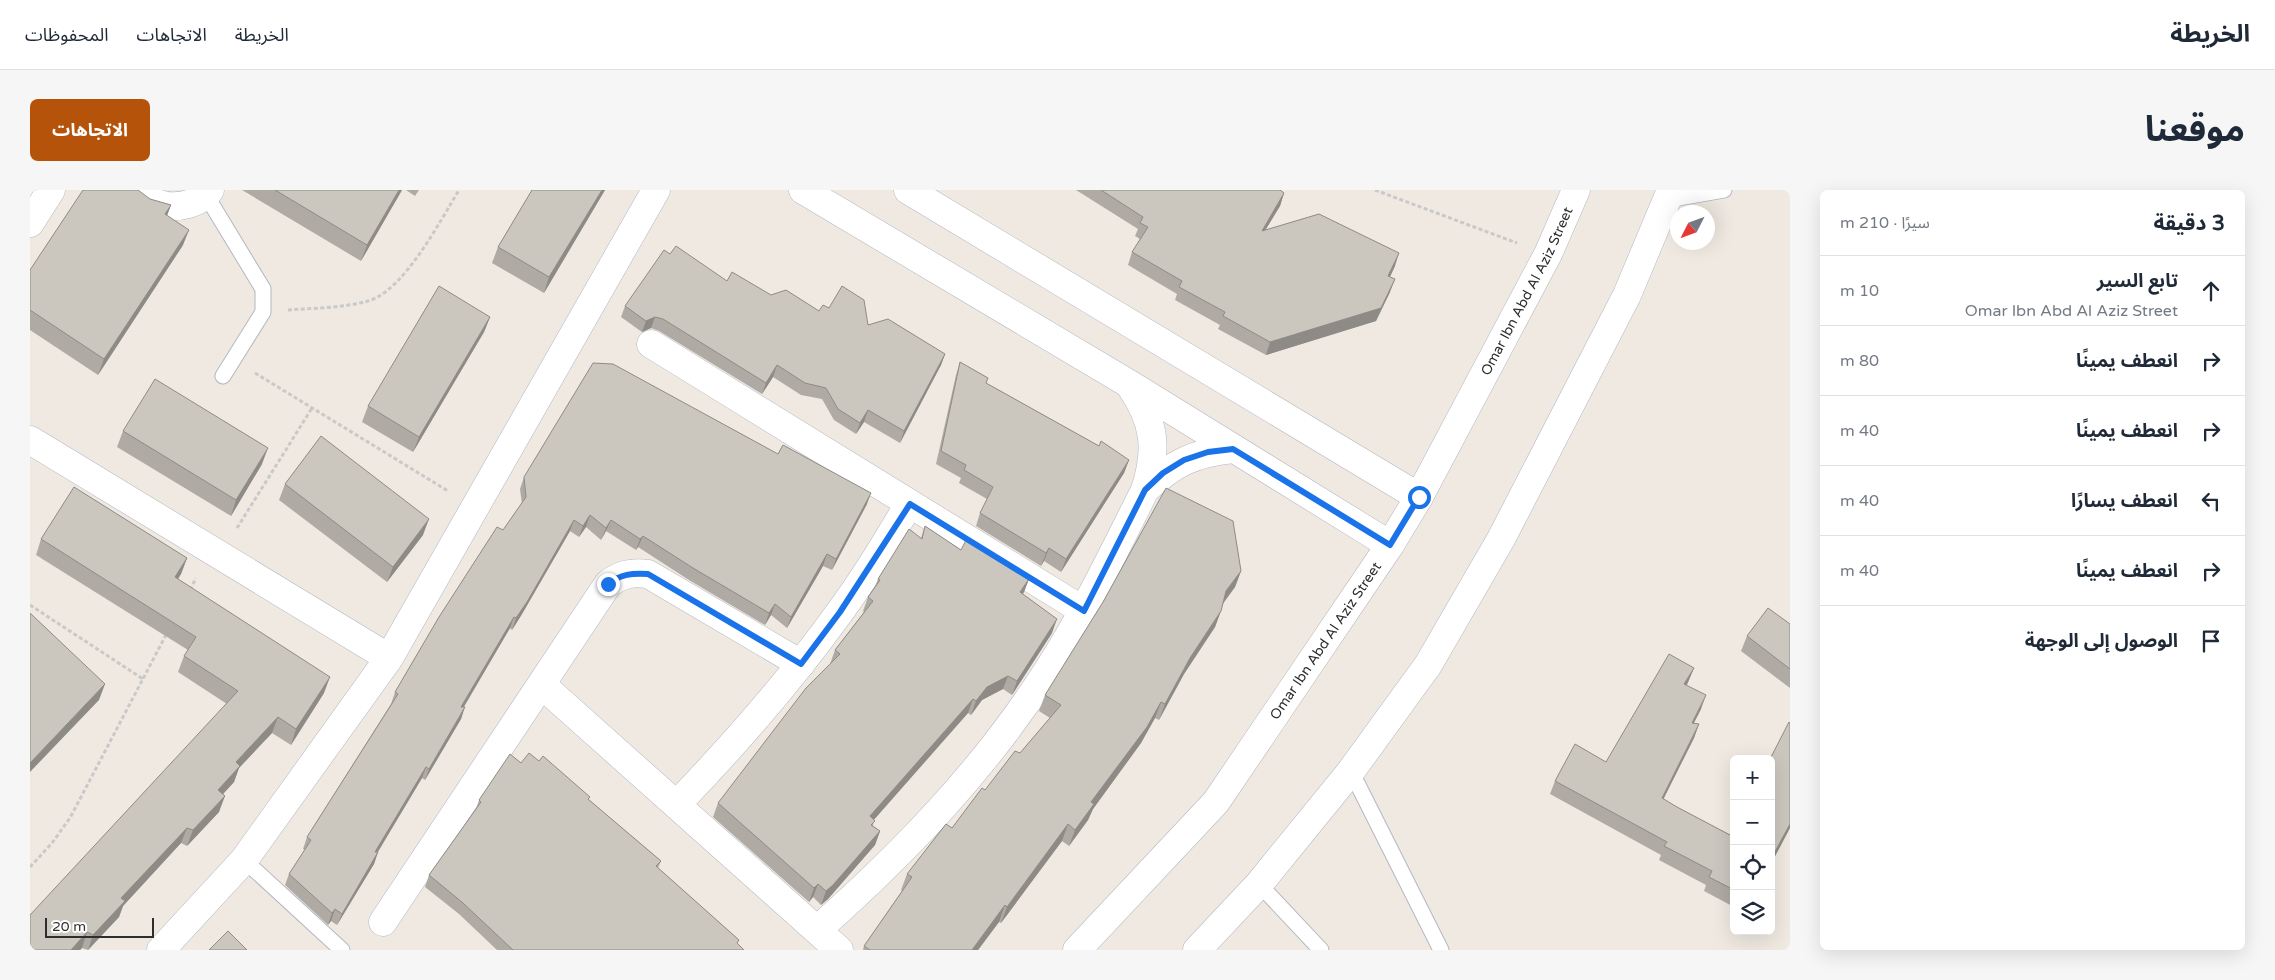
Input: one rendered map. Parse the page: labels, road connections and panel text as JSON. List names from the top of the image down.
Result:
{
  "streets": {
    "street": ["Omar Ibn Abd Al Aziz Street"]
  },
  "scale_bar": "20 m",
  "north": "bottom left",
  "page": {
    "header": "الخريطة",
    "nav": ["الخريطة", "الاتجاهات", "المحفوظات"],
    "title": "موقعنا",
    "buttons": "الاتجاهات",
    "heading": ["3 دقيقة", "سيرًا · 210 m"],
    "list": [
      ["تابع السير", "Omar Ibn Abd Al Aziz Street", "10 m"],
      ["انعطف يمينًا", "80 m"],
      ["انعطف يمينًا", "40 m"],
      ["انعطف يسارًا", "40 m"],
      ["انعطف يمينًا", "40 m"],
      "الوصول إلى الوجهة"
    ],
    "map_buttons": ["+", "−"],
    "scale": "20 m"
  }
}
